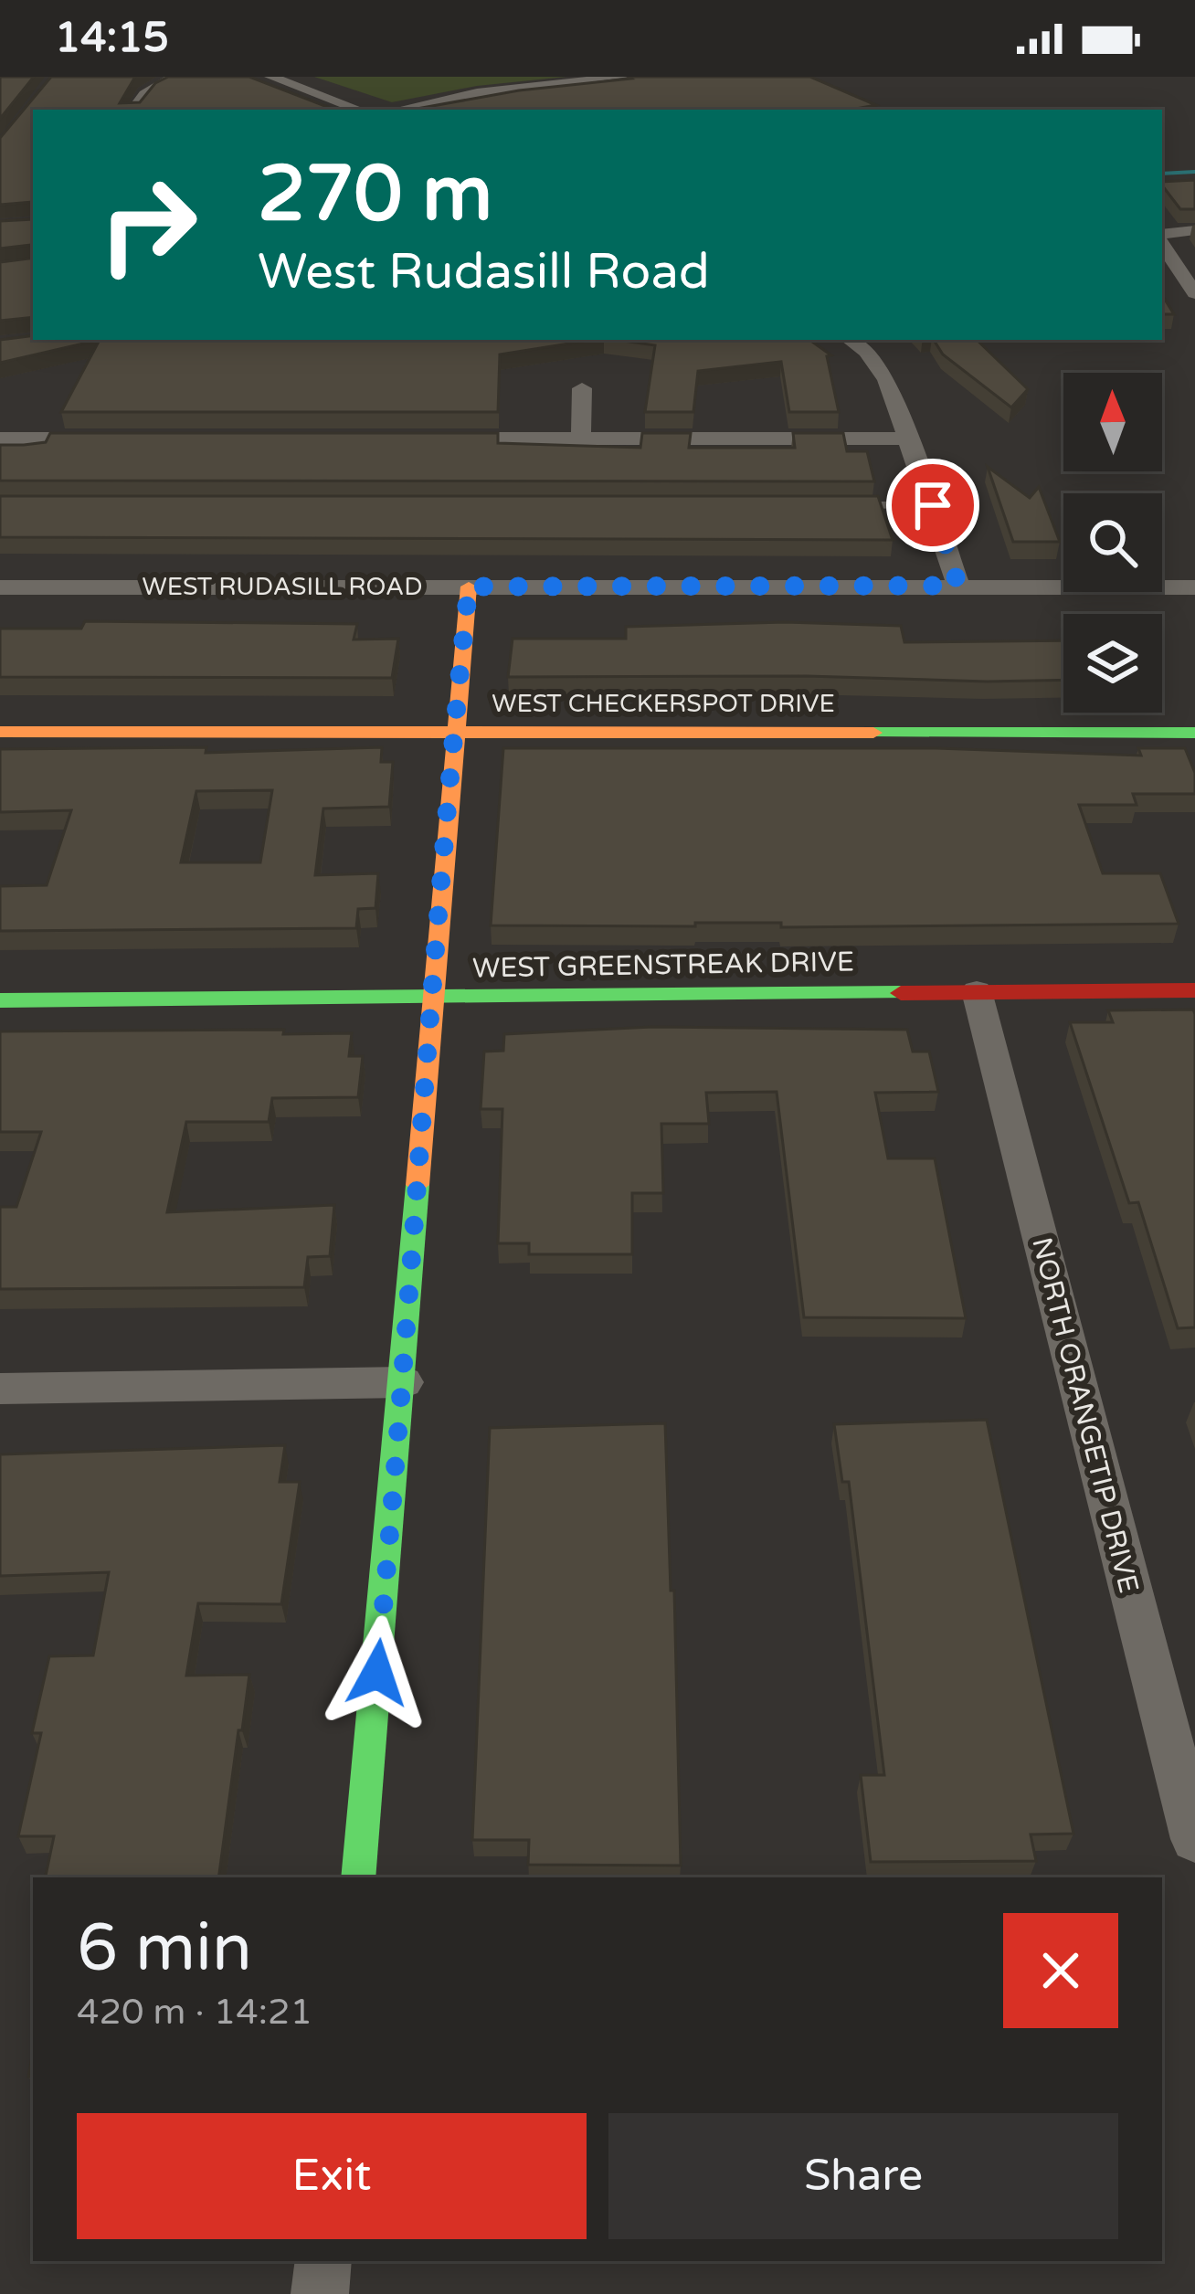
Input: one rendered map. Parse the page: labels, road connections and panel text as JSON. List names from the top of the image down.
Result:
{
  "streets": {
    "street": [
      "WEST RUDASILL ROAD",
      "WEST CHECKERSPOT DRIVE",
      "WEST GREENSTREAK DRIVE",
      "NORTH ORANGETIP DRIVE"
    ]
  },
  "crossings": [
    ["WEST GREENSTREAK DRIVE", "NORTH ORANGETIP DRIVE"]
  ],
  "north": "top",
  "page": {
    "status": "14:15",
    "turn": ["270 m", "West Rudasill Road"],
    "heading": ["6 min", "420 m · 14:21"],
    "buttons": ["Exit", "Share"]
  }
}
